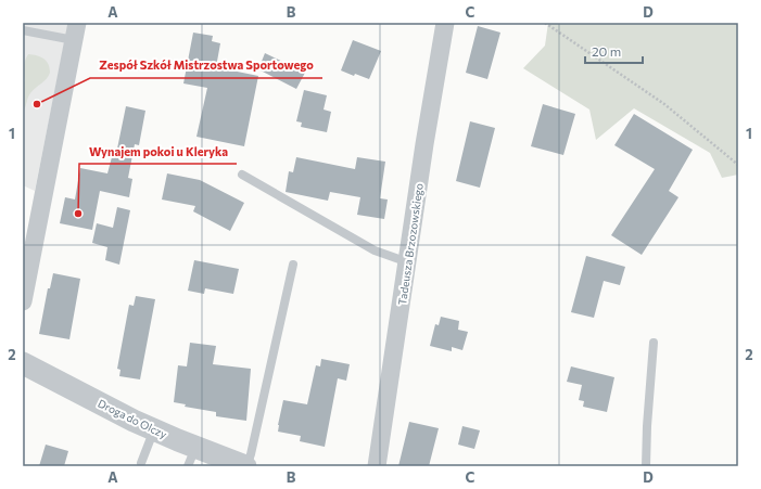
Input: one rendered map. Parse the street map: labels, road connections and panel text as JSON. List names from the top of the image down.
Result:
{
  "streets": {
    "street": ["Tadeusza Brzozowskiego", "Droga do Olczy"]
  },
  "places": ["Zespół Szkół Mistrzostwa Sportowego", "Wynajem pokoi u Kleryka"],
  "scale_bar": "20 m",
  "grid": {
    "columns": [
      "A",
      "B",
      "C",
      "D"
    ],
    "rows": ["1", "2"]
  }
}
